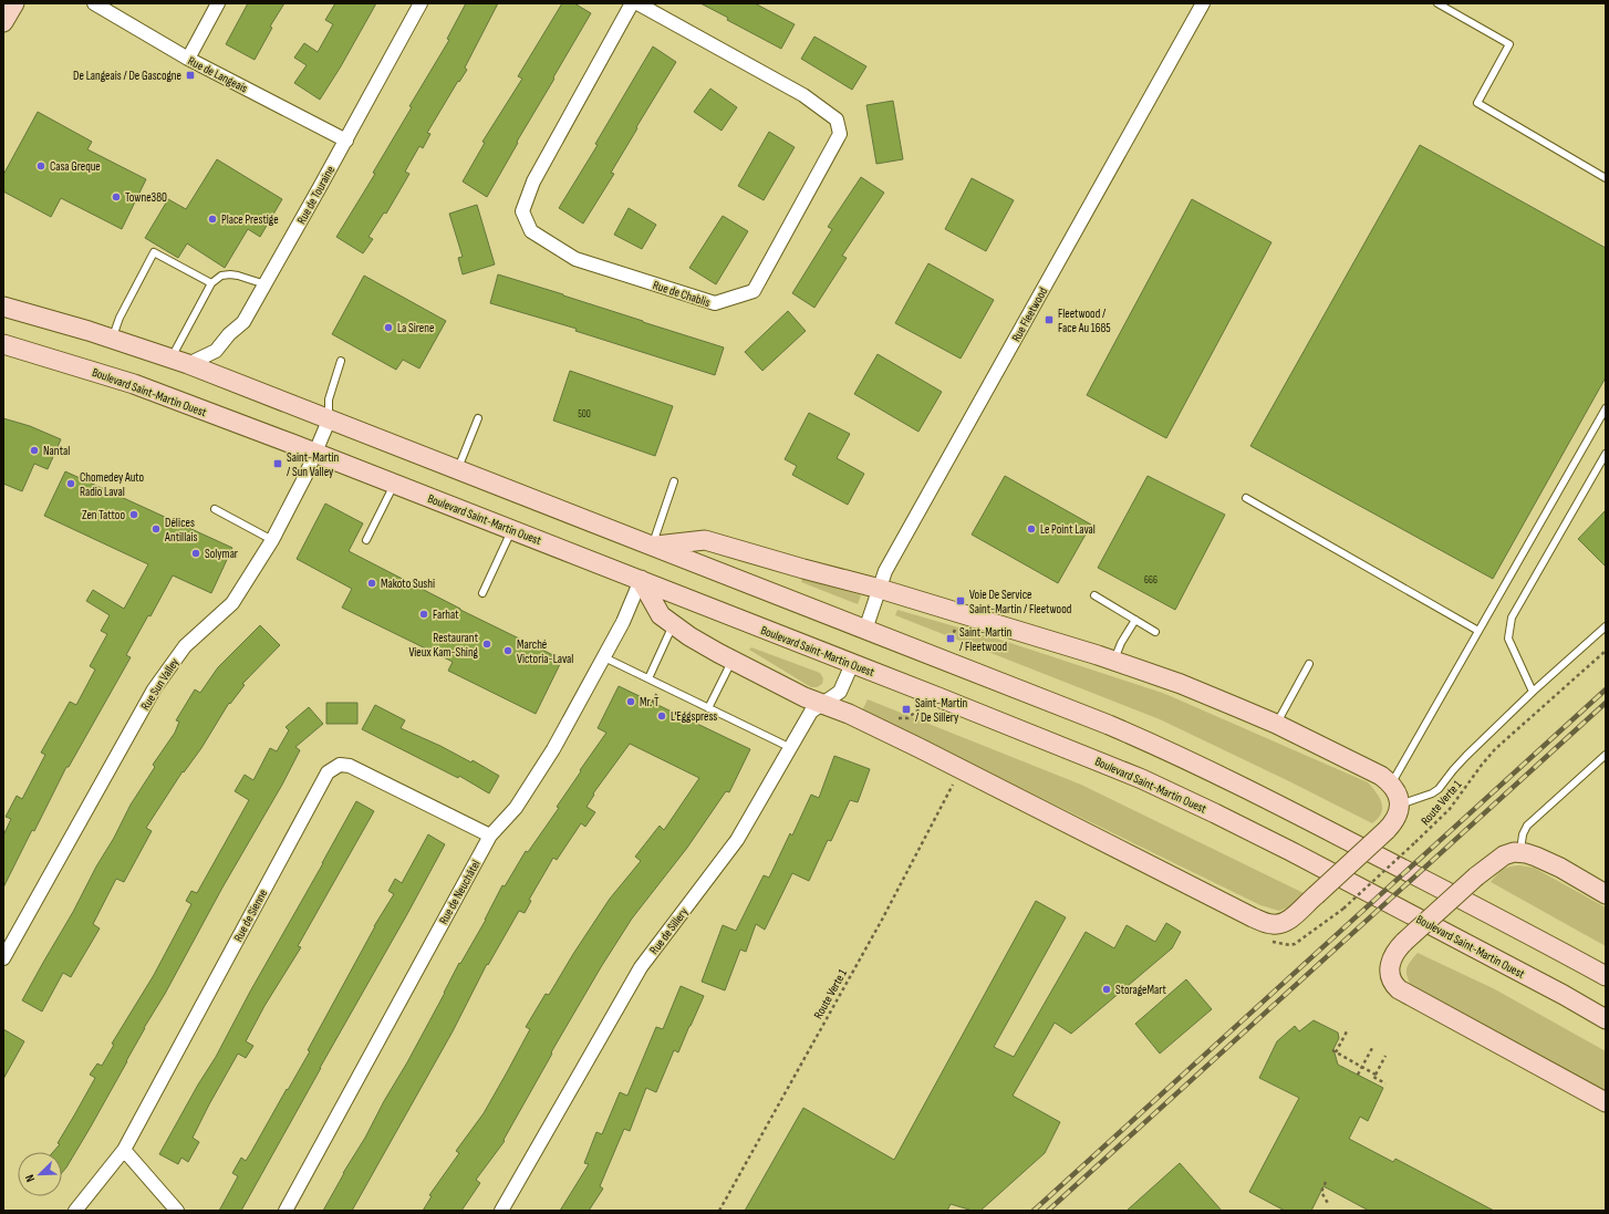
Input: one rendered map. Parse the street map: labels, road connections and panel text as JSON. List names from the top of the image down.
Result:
{
  "streets": {
    "main road": ["Boulevard Saint-Martin Ouest"],
    "street": [
      "Rue de Langeais",
      "Rue de Touraine",
      "Rue de Chablis",
      "Rue Fleetwood",
      "Rue Sun Valley",
      "Rue de Neuchâtel",
      "Rue de Sienne",
      "Rue de Sillery"
    ],
    "path": ["Route Verte 1"]
  },
  "crossings": [
    ["Rue de Langeais", "Rue de Touraine"],
    ["Boulevard Saint-Martin Ouest", "Rue Sun Valley"],
    ["Boulevard Saint-Martin Ouest", "Rue de Neuchâtel"],
    ["Boulevard Saint-Martin Ouest", "Rue de Sillery"],
    ["Rue de Neuchâtel", "Rue de Sienne"]
  ],
  "places": {
    "transit": [
      "De Langeais / De Gascogne",
      "Fleetwood / Face Au 1685",
      "Saint-Martin / Sun Valley",
      "Voie De Service Saint-Martin / Fleetwood",
      "Saint-Martin / Fleetwood",
      "Saint-Martin / De Sillery"
    ],
    "other": [
      "Casa Greque",
      "Towne380",
      "Place Prestige",
      "La Sirene",
      "Nantal",
      "Chomedey Auto Radio Laval",
      "Zen Tattoo",
      "Délices Antillais",
      "Le Point Laval",
      "Solymar",
      "Makoto Sushi",
      "Farhat",
      "Restaurant Vieux Kam-Shing",
      "Marché Victoria-Laval",
      "Mr. T",
      "L'Eggspress",
      "StorageMart"
    ]
  },
  "house_numbers": ["500", "666"],
  "north": "bottom left"
}
